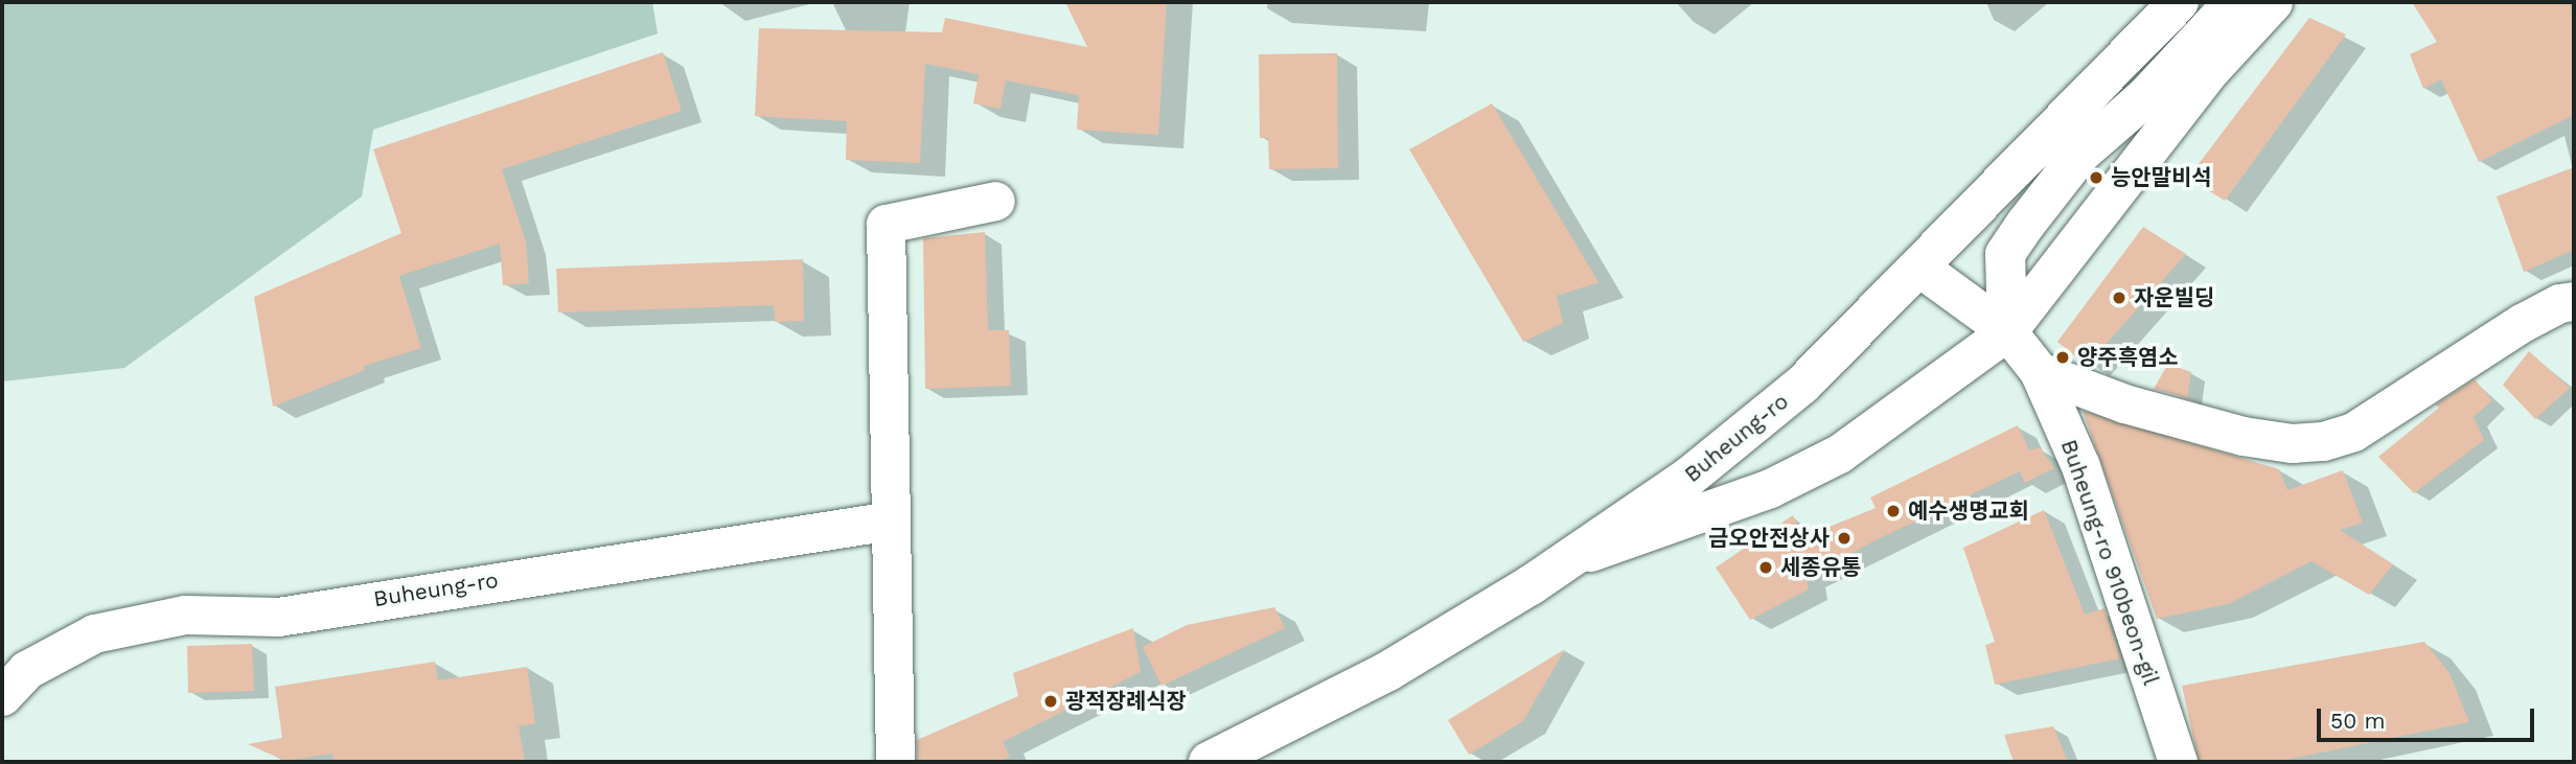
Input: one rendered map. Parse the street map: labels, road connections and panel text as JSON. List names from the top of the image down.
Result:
{
  "streets": {
    "main road": ["Buheung-ro"],
    "street": ["Buheung-ro 910beon-gil"]
  },
  "crossings": [
    ["Buheung-ro", "Buheung-ro 910beon-gil"]
  ],
  "places": [
    "능안말비석",
    "자운빌딩",
    "양주흑염소",
    "예수생명교회",
    "금오안전상사",
    "세종유통",
    "광적장례식장"
  ],
  "scale_bar": "50 m"
}
